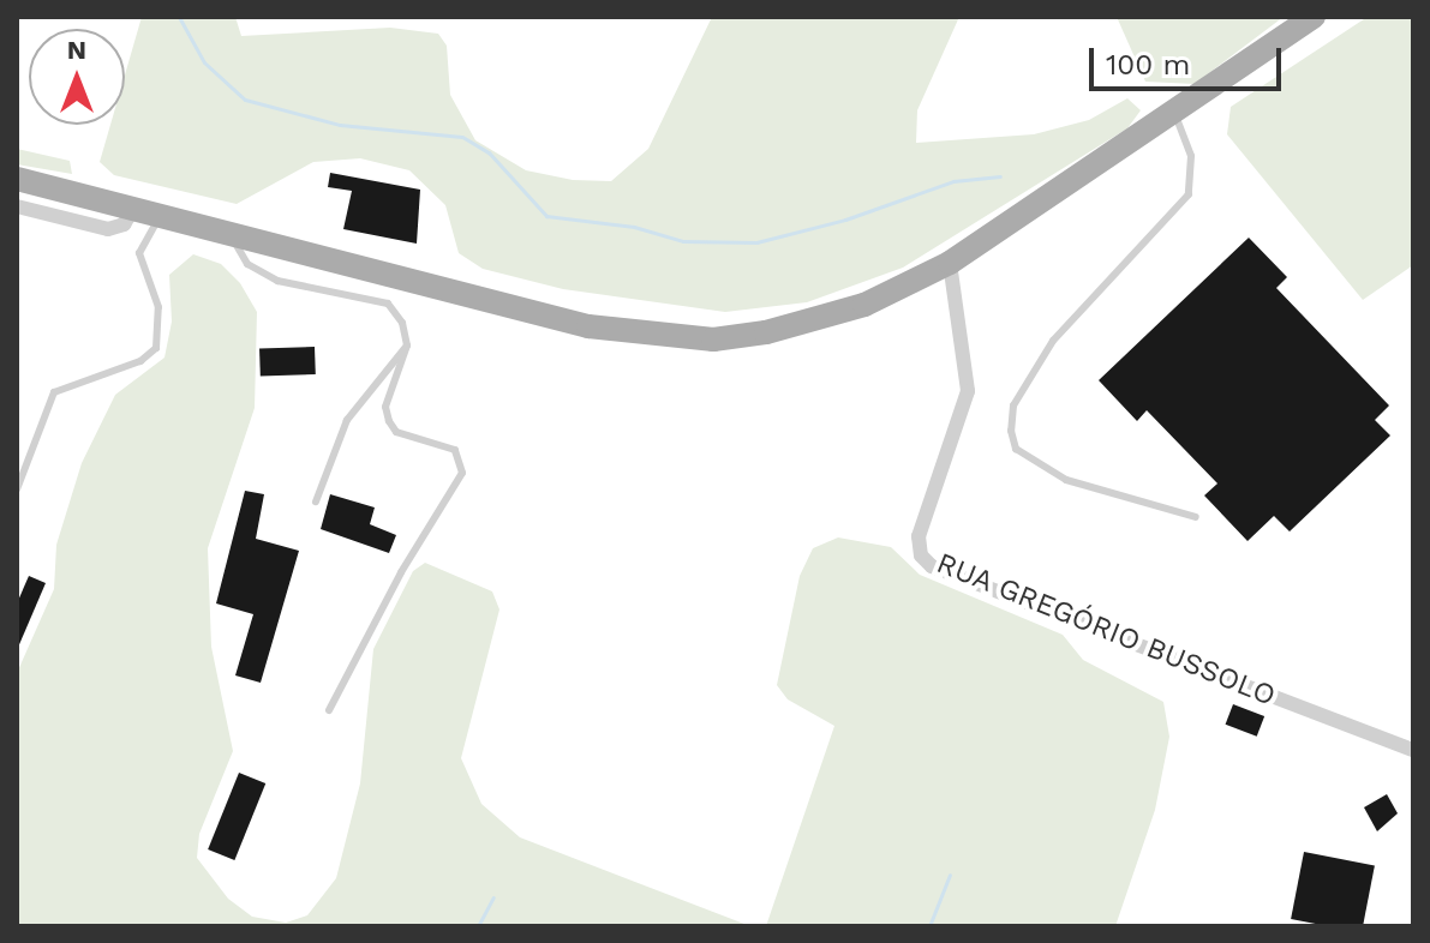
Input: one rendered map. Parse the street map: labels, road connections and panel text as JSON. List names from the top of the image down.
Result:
{
  "streets": {
    "street": ["RUA GREGÓRIO BUSSOLO"]
  },
  "scale_bar": "100 m",
  "north": "top"
}
